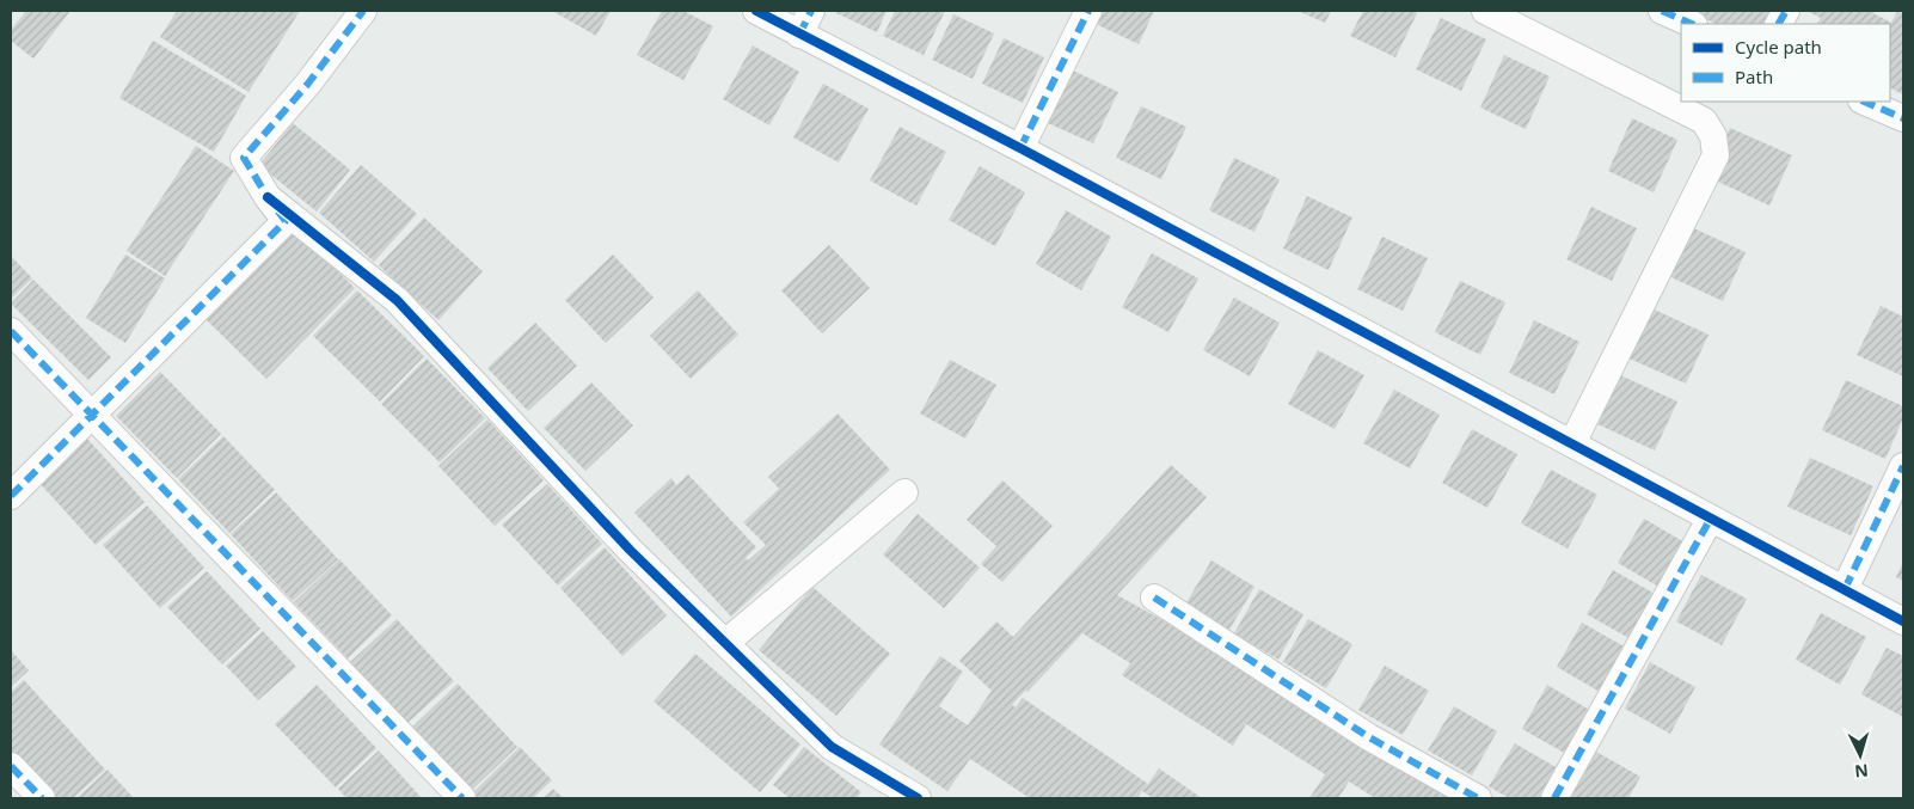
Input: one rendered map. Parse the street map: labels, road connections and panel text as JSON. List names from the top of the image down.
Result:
{
  "legend": ["Cycle path", "Path"],
  "north": "bottom"
}
